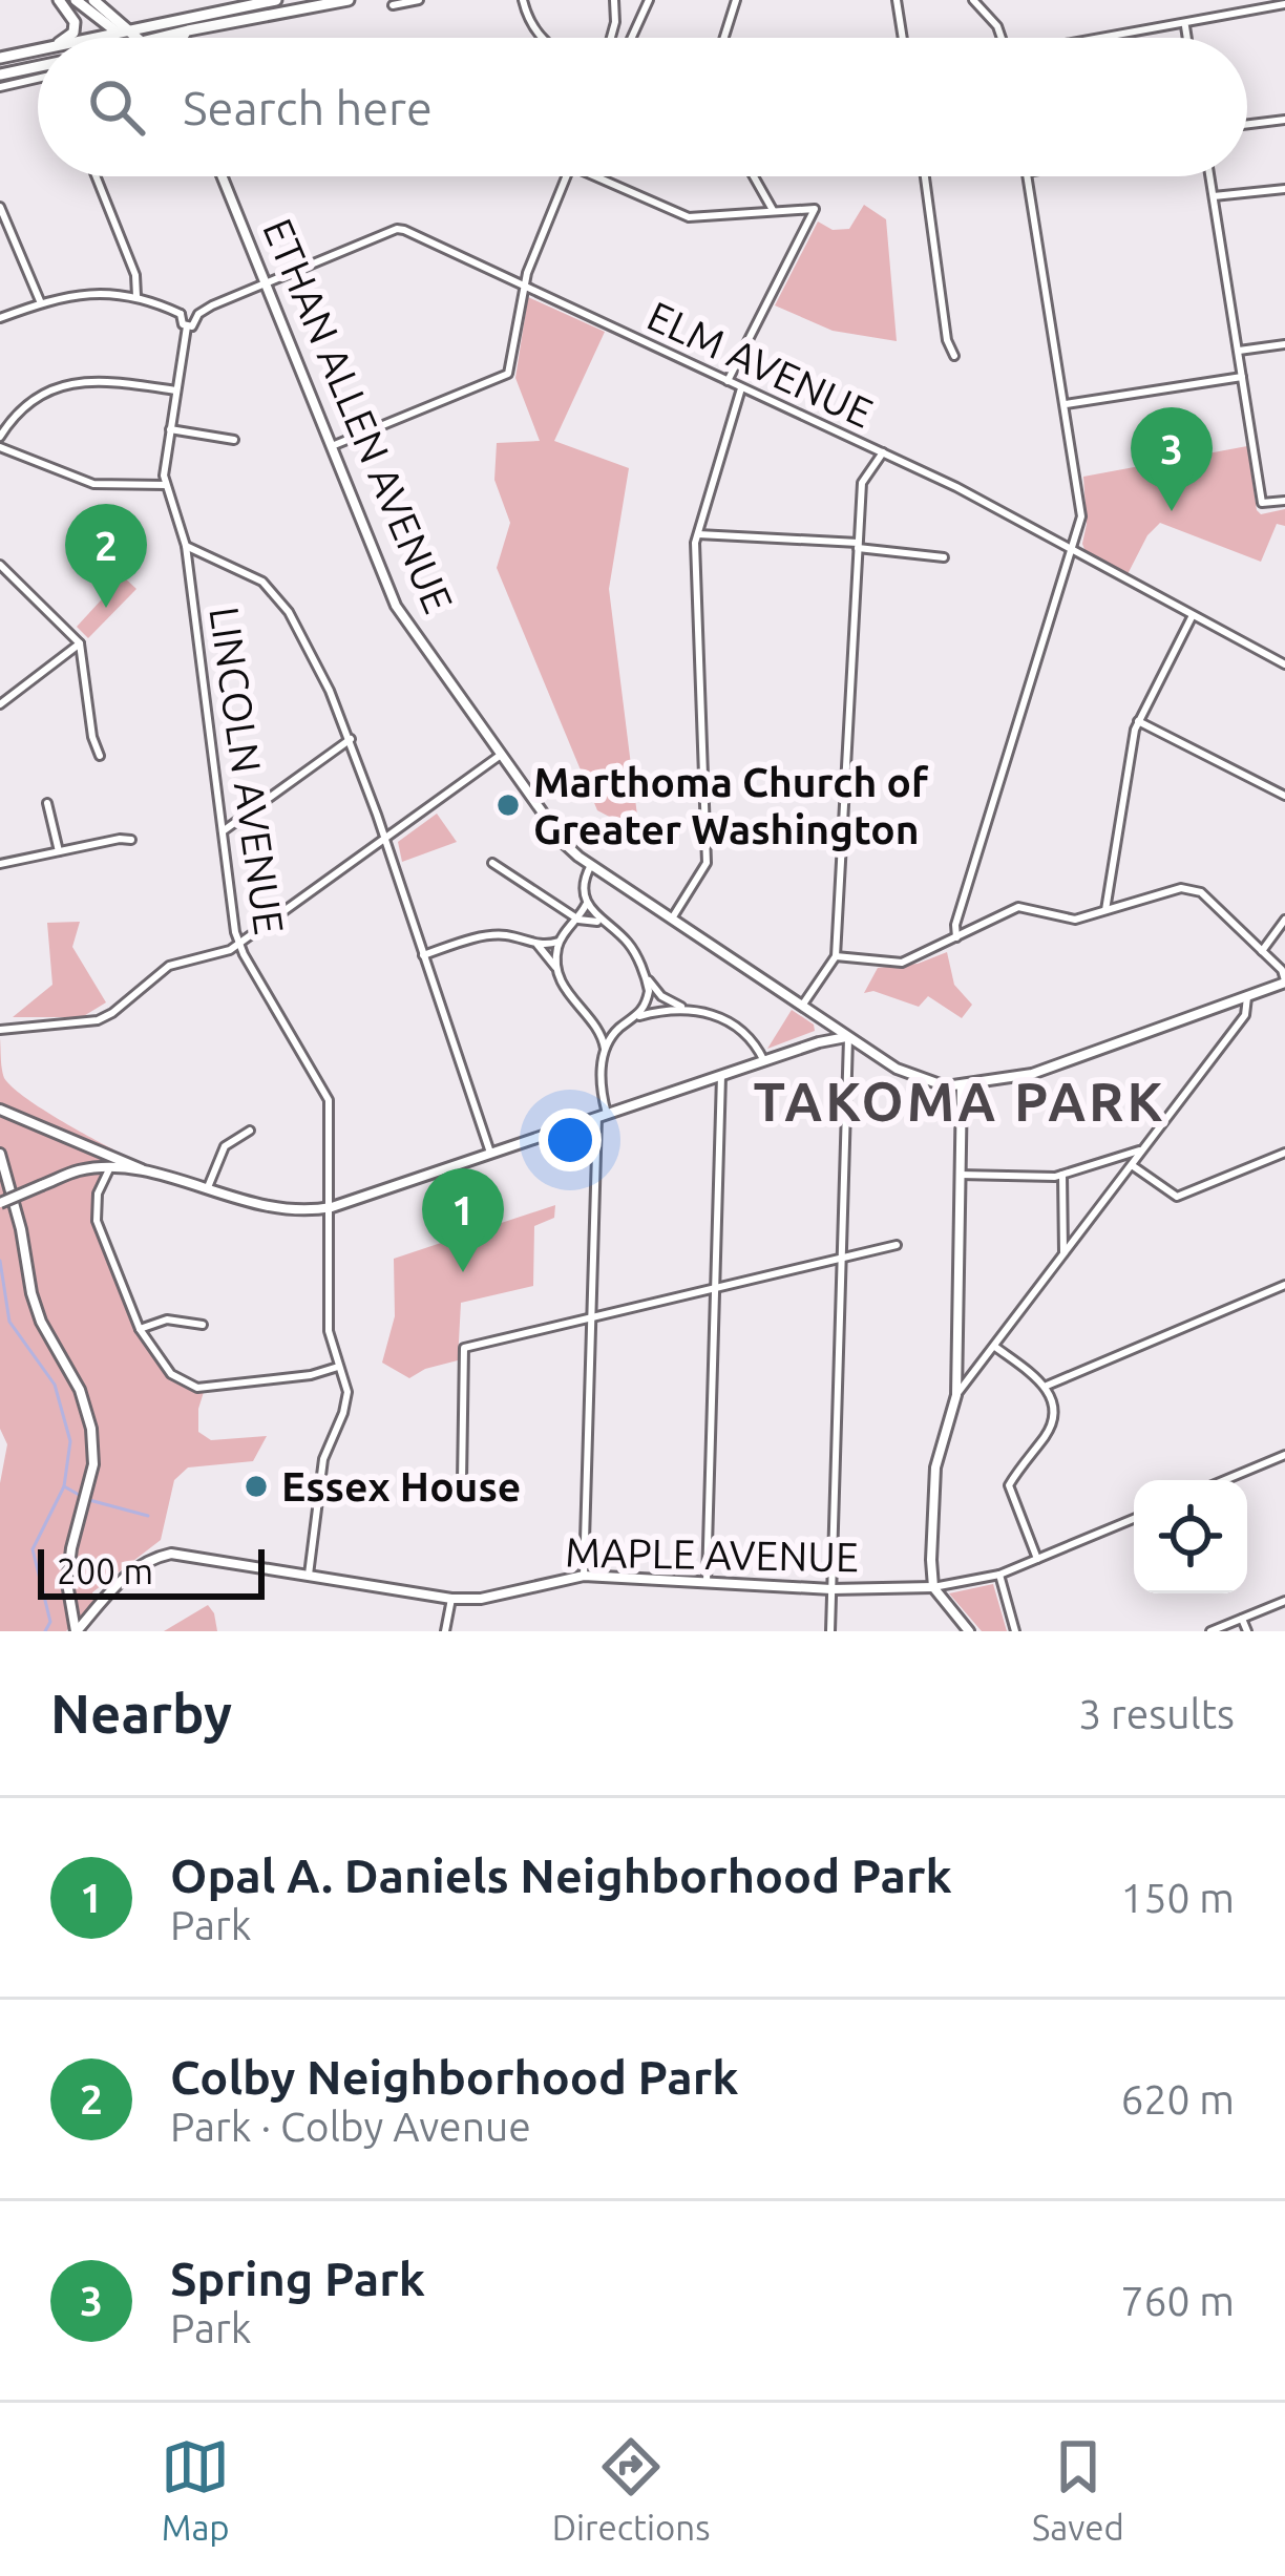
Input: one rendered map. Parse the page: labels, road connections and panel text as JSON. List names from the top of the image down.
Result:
{
  "streets": {
    "main road": ["ETHAN ALLEN AVENUE", "MAPLE AVENUE"],
    "street": ["ELM AVENUE", "LINCOLN AVENUE"]
  },
  "crossings": [
    ["ELM AVENUE", "ETHAN ALLEN AVENUE"],
    ["LINCOLN AVENUE", "MAPLE AVENUE"]
  ],
  "districts": ["TAKOMA PARK"],
  "places": ["Marthoma Church of Greater Washington", "Essex House"],
  "scale_bar": "200 m",
  "page": {
    "search": "Search here",
    "pins": ["3", "2", "1"],
    "scale": "200 m",
    "heading": ["Nearby", "3 results"],
    "list": [
      {
        "mark": "1",
        "name": "Opal A. Daniels Neighborhood Park",
        "note": "Park",
        "value": "150 m"
      },
      {
        "mark": "2",
        "name": "Colby Neighborhood Park",
        "note": "Park · Colby Avenue",
        "value": "620 m"
      },
      {
        "mark": "3",
        "name": "Spring Park",
        "note": "Park",
        "value": "760 m"
      }
    ],
    "nav": ["Map", "Directions", "Saved"]
  }
}
